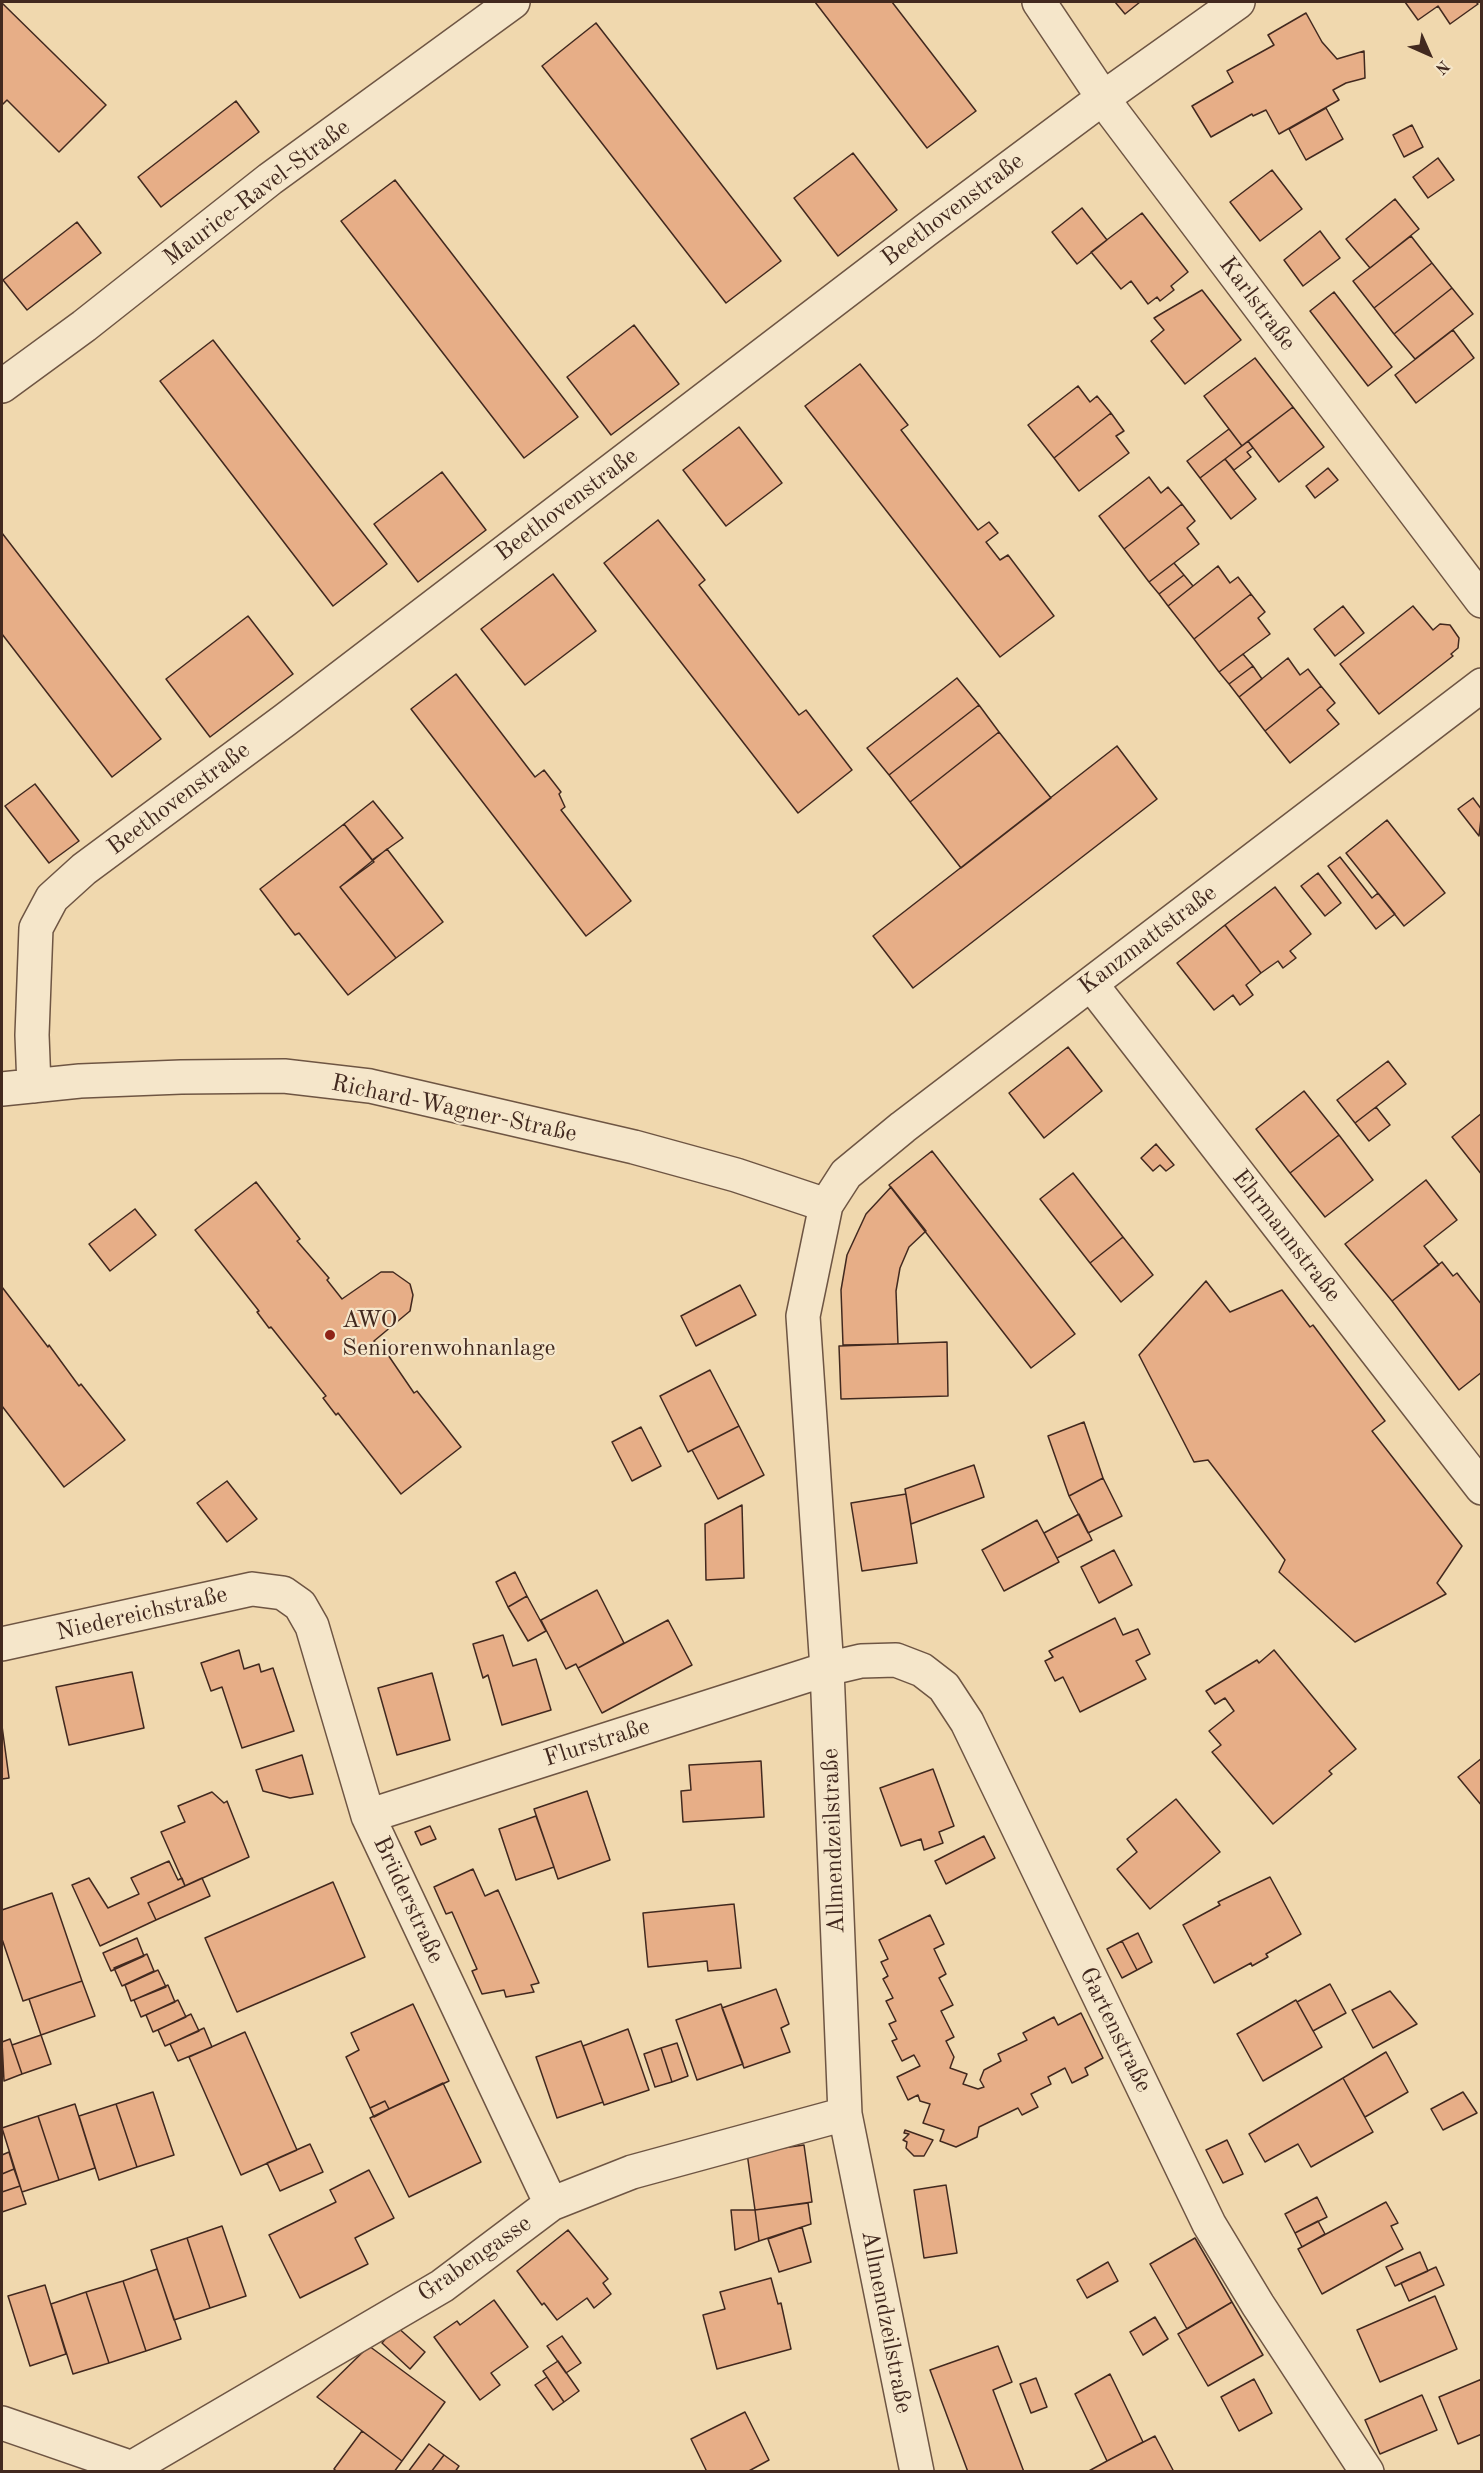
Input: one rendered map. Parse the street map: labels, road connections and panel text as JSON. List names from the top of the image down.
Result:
{
  "streets": {
    "street": [
      "Maurice-Ravel-Straße",
      "Beethovenstraße",
      "Karlstraße",
      "Kanzmattstraße",
      "Richard-Wagner-Straße",
      "Ehrmannstraße",
      "Niedereichstraße",
      "Flurstraße",
      "Allmendzeilstraße",
      "Brüderstraße",
      "Gartenstraße",
      "Grabengasse"
    ]
  },
  "crossings": [
    ["Beethovenstraße", "Karlstraße"],
    ["Beethovenstraße", "Richard-Wagner-Straße"],
    ["Kanzmattstraße", "Richard-Wagner-Straße"],
    ["Kanzmattstraße", "Ehrmannstraße"],
    ["Kanzmattstraße", "Allmendzeilstraße"],
    ["Richard-Wagner-Straße", "Allmendzeilstraße"],
    ["Niedereichstraße", "Brüderstraße"],
    ["Flurstraße", "Allmendzeilstraße"],
    ["Flurstraße", "Brüderstraße"],
    ["Flurstraße", "Gartenstraße"],
    ["Allmendzeilstraße", "Gartenstraße"],
    ["Allmendzeilstraße", "Grabengasse"],
    ["Brüderstraße", "Grabengasse"]
  ],
  "places": ["AWO Seniorenwohnanlage"],
  "north": "bottom right"
}
